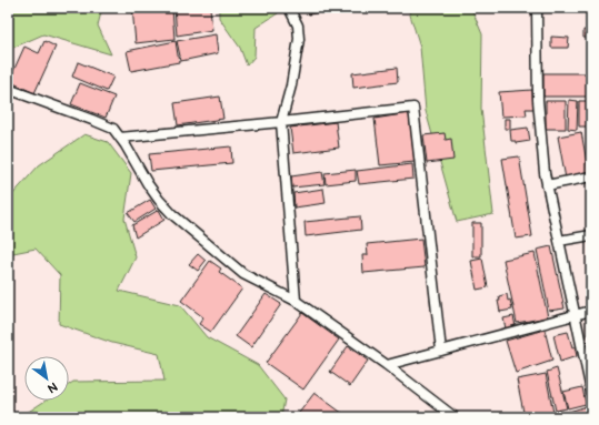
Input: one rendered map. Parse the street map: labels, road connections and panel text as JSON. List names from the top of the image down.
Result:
{
  "north": "bottom right"
}
